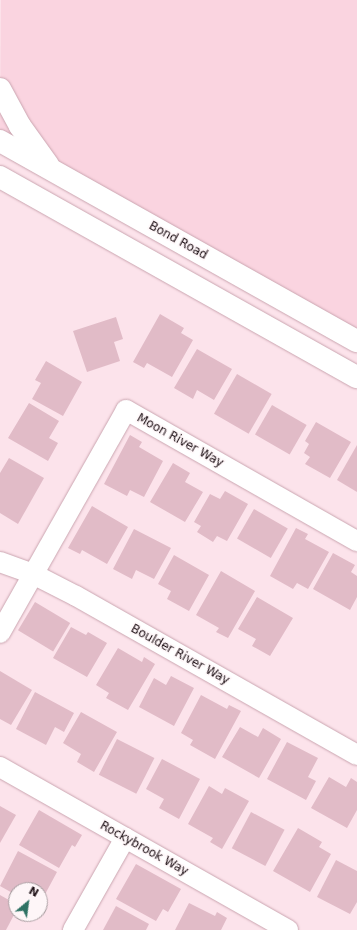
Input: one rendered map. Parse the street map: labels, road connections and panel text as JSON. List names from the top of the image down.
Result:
{
  "streets": {
    "main road": ["Bond Road"],
    "street": ["Moon River Way", "Boulder River Way", "Rockybrook Way"]
  },
  "crossings": [
    ["Moon River Way", "Boulder River Way"]
  ],
  "north": "top right"
}
